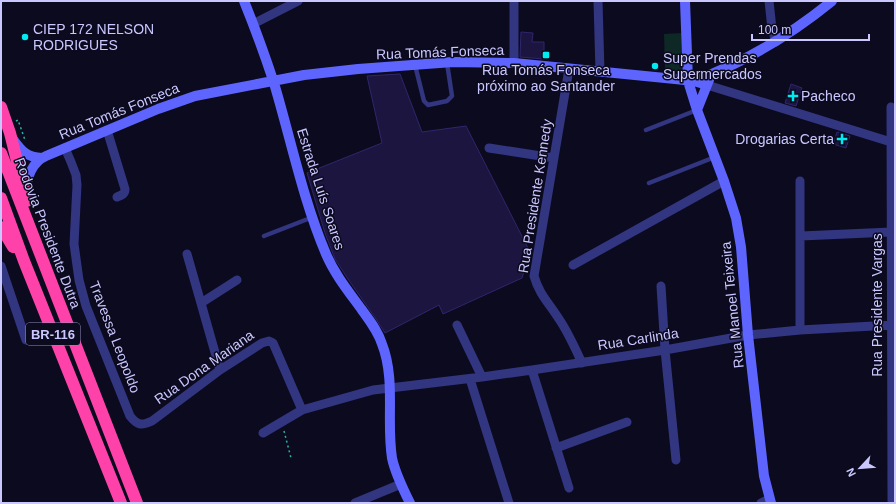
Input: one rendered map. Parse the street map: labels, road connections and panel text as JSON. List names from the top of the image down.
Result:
{
  "streets": {
    "highway": ["Rodovia Presidente Dutra", "BR-116"],
    "main road": ["Rua Tomás Fonseca", "Estrada Luís Soares", "Rua Manoel Teixeira"],
    "street": [
      "Rua Presidente Kennedy",
      "Rua Presidente Vargas",
      "Travessa Leopoldo",
      "Rua Carlinda",
      "Rua Dona Mariana"
    ]
  },
  "crossings": [
    ["Rua Tomás Fonseca", "Estrada Luís Soares"],
    ["Rua Tomás Fonseca", "Rua Presidente Kennedy"],
    ["Rua Tomás Fonseca", "Rua Manoel Teixeira"],
    ["Rua Tomás Fonseca", "Travessa Leopoldo"],
    ["Estrada Luís Soares", "Rua Carlinda"],
    ["Rua Presidente Kennedy", "Rua Carlinda"],
    ["Rua Manoel Teixeira", "Rua Carlinda"],
    ["Rua Presidente Vargas", "Rua Carlinda"],
    ["Travessa Leopoldo", "Rua Dona Mariana"],
    ["Rua Carlinda", "Rua Dona Mariana"]
  ],
  "places": {
    "other": ["CIEP 172 NELSON RODRIGUES", "Super Prendas Supermercados"],
    "transit": ["Rua Tomás Fonseca próximo ao Santander"],
    "health": ["Pacheco", "Drogarias Certa"]
  },
  "scale_bar": "100 m",
  "north": "bottom left"
}
